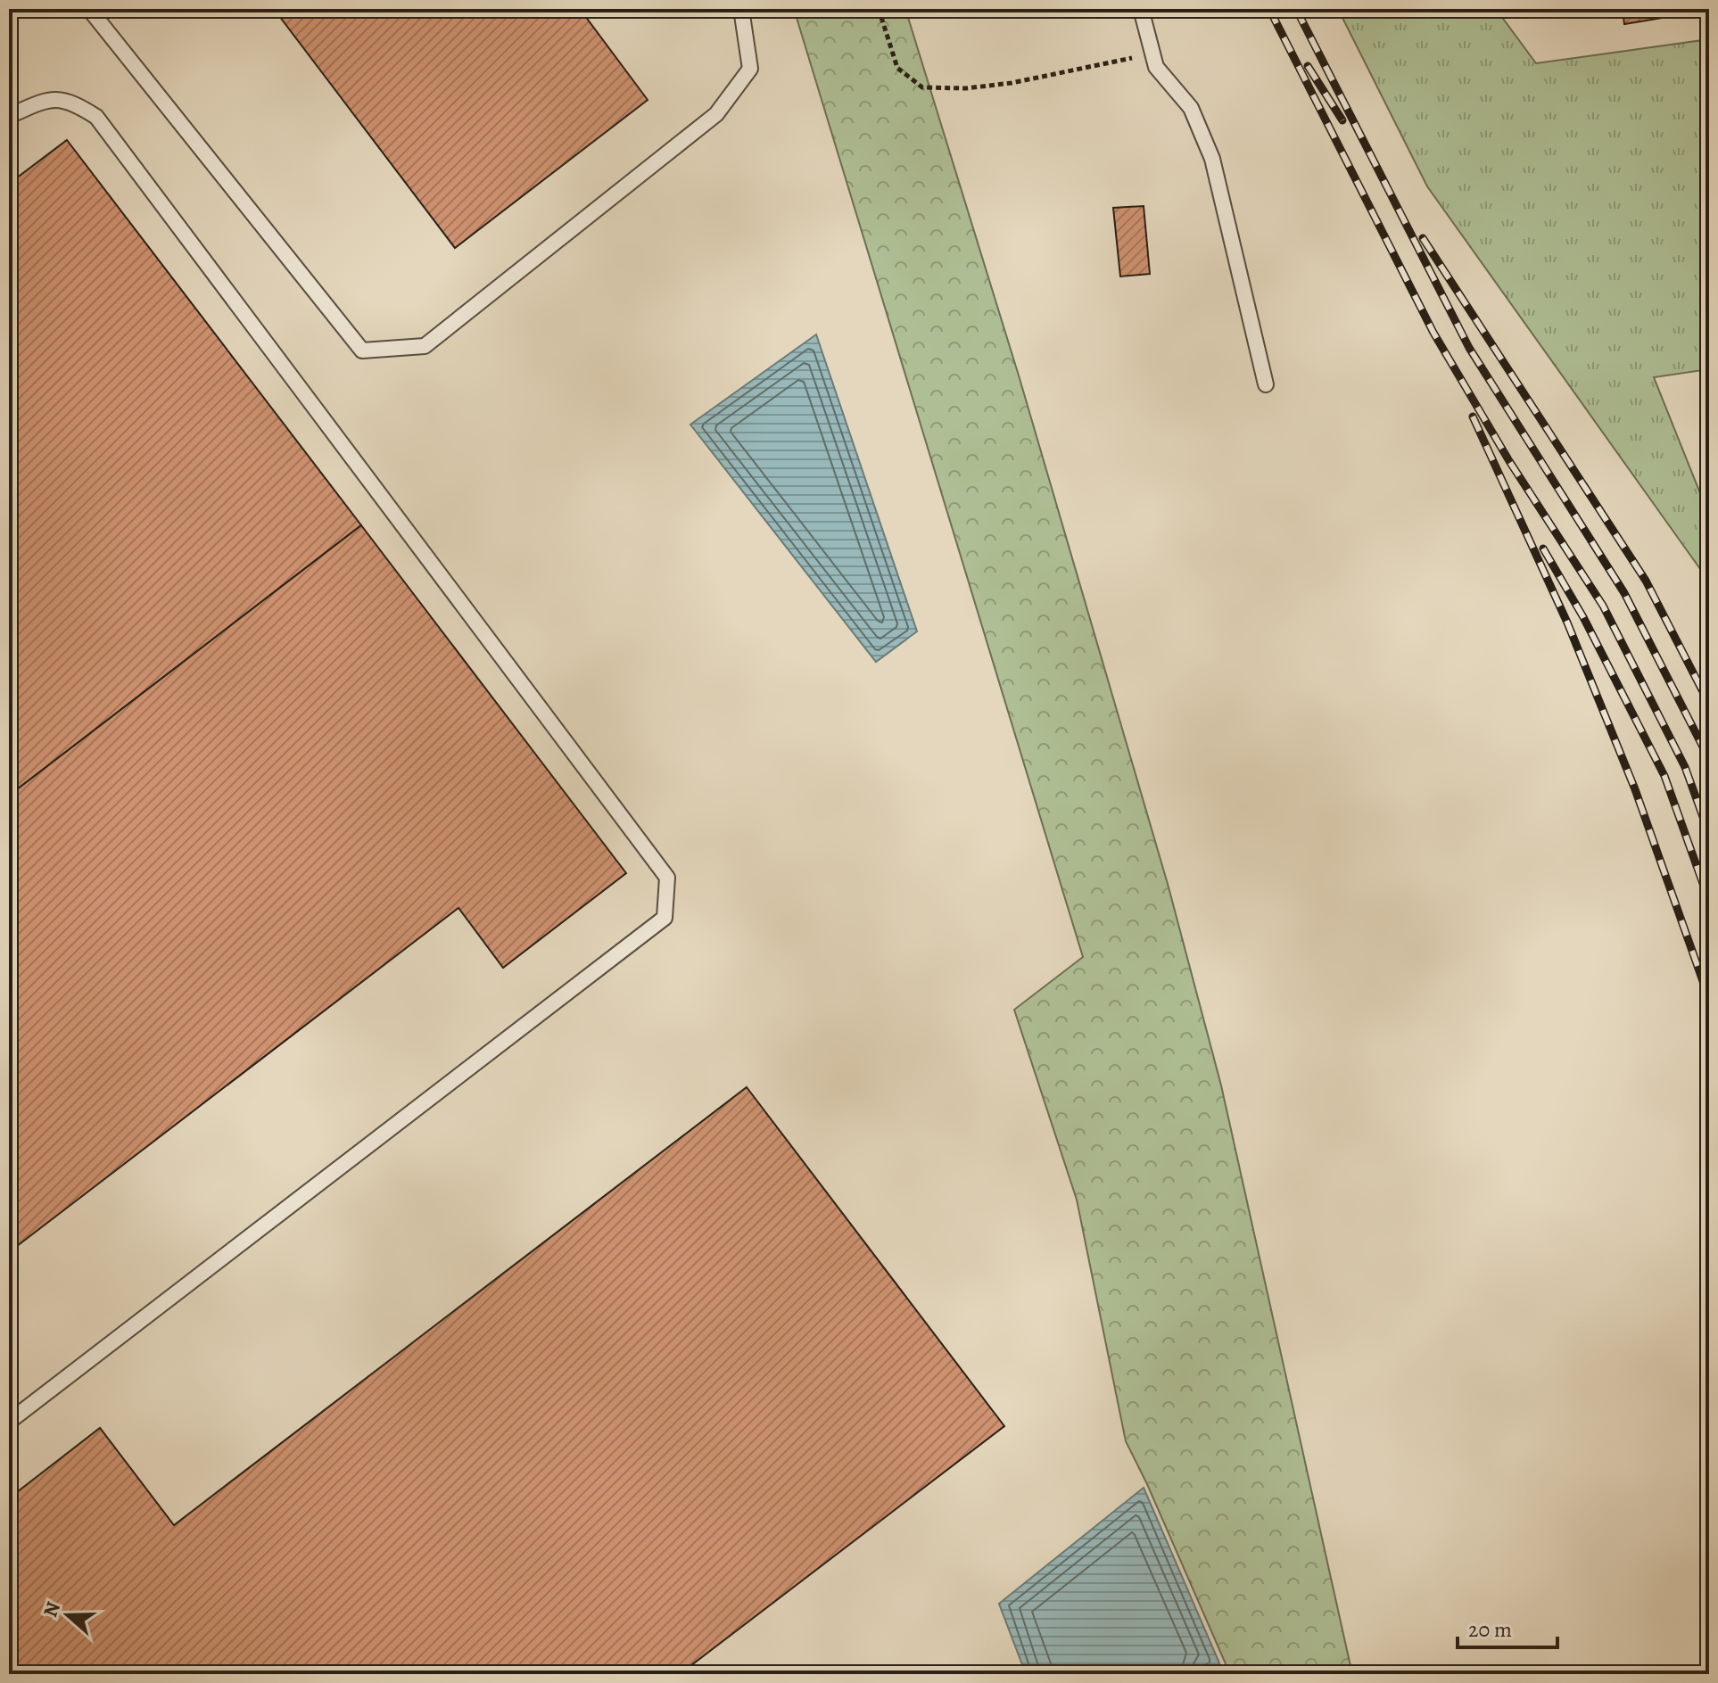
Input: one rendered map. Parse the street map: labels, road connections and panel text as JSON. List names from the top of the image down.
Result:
{
  "scale_bar": "20 m",
  "north": "left"
}
